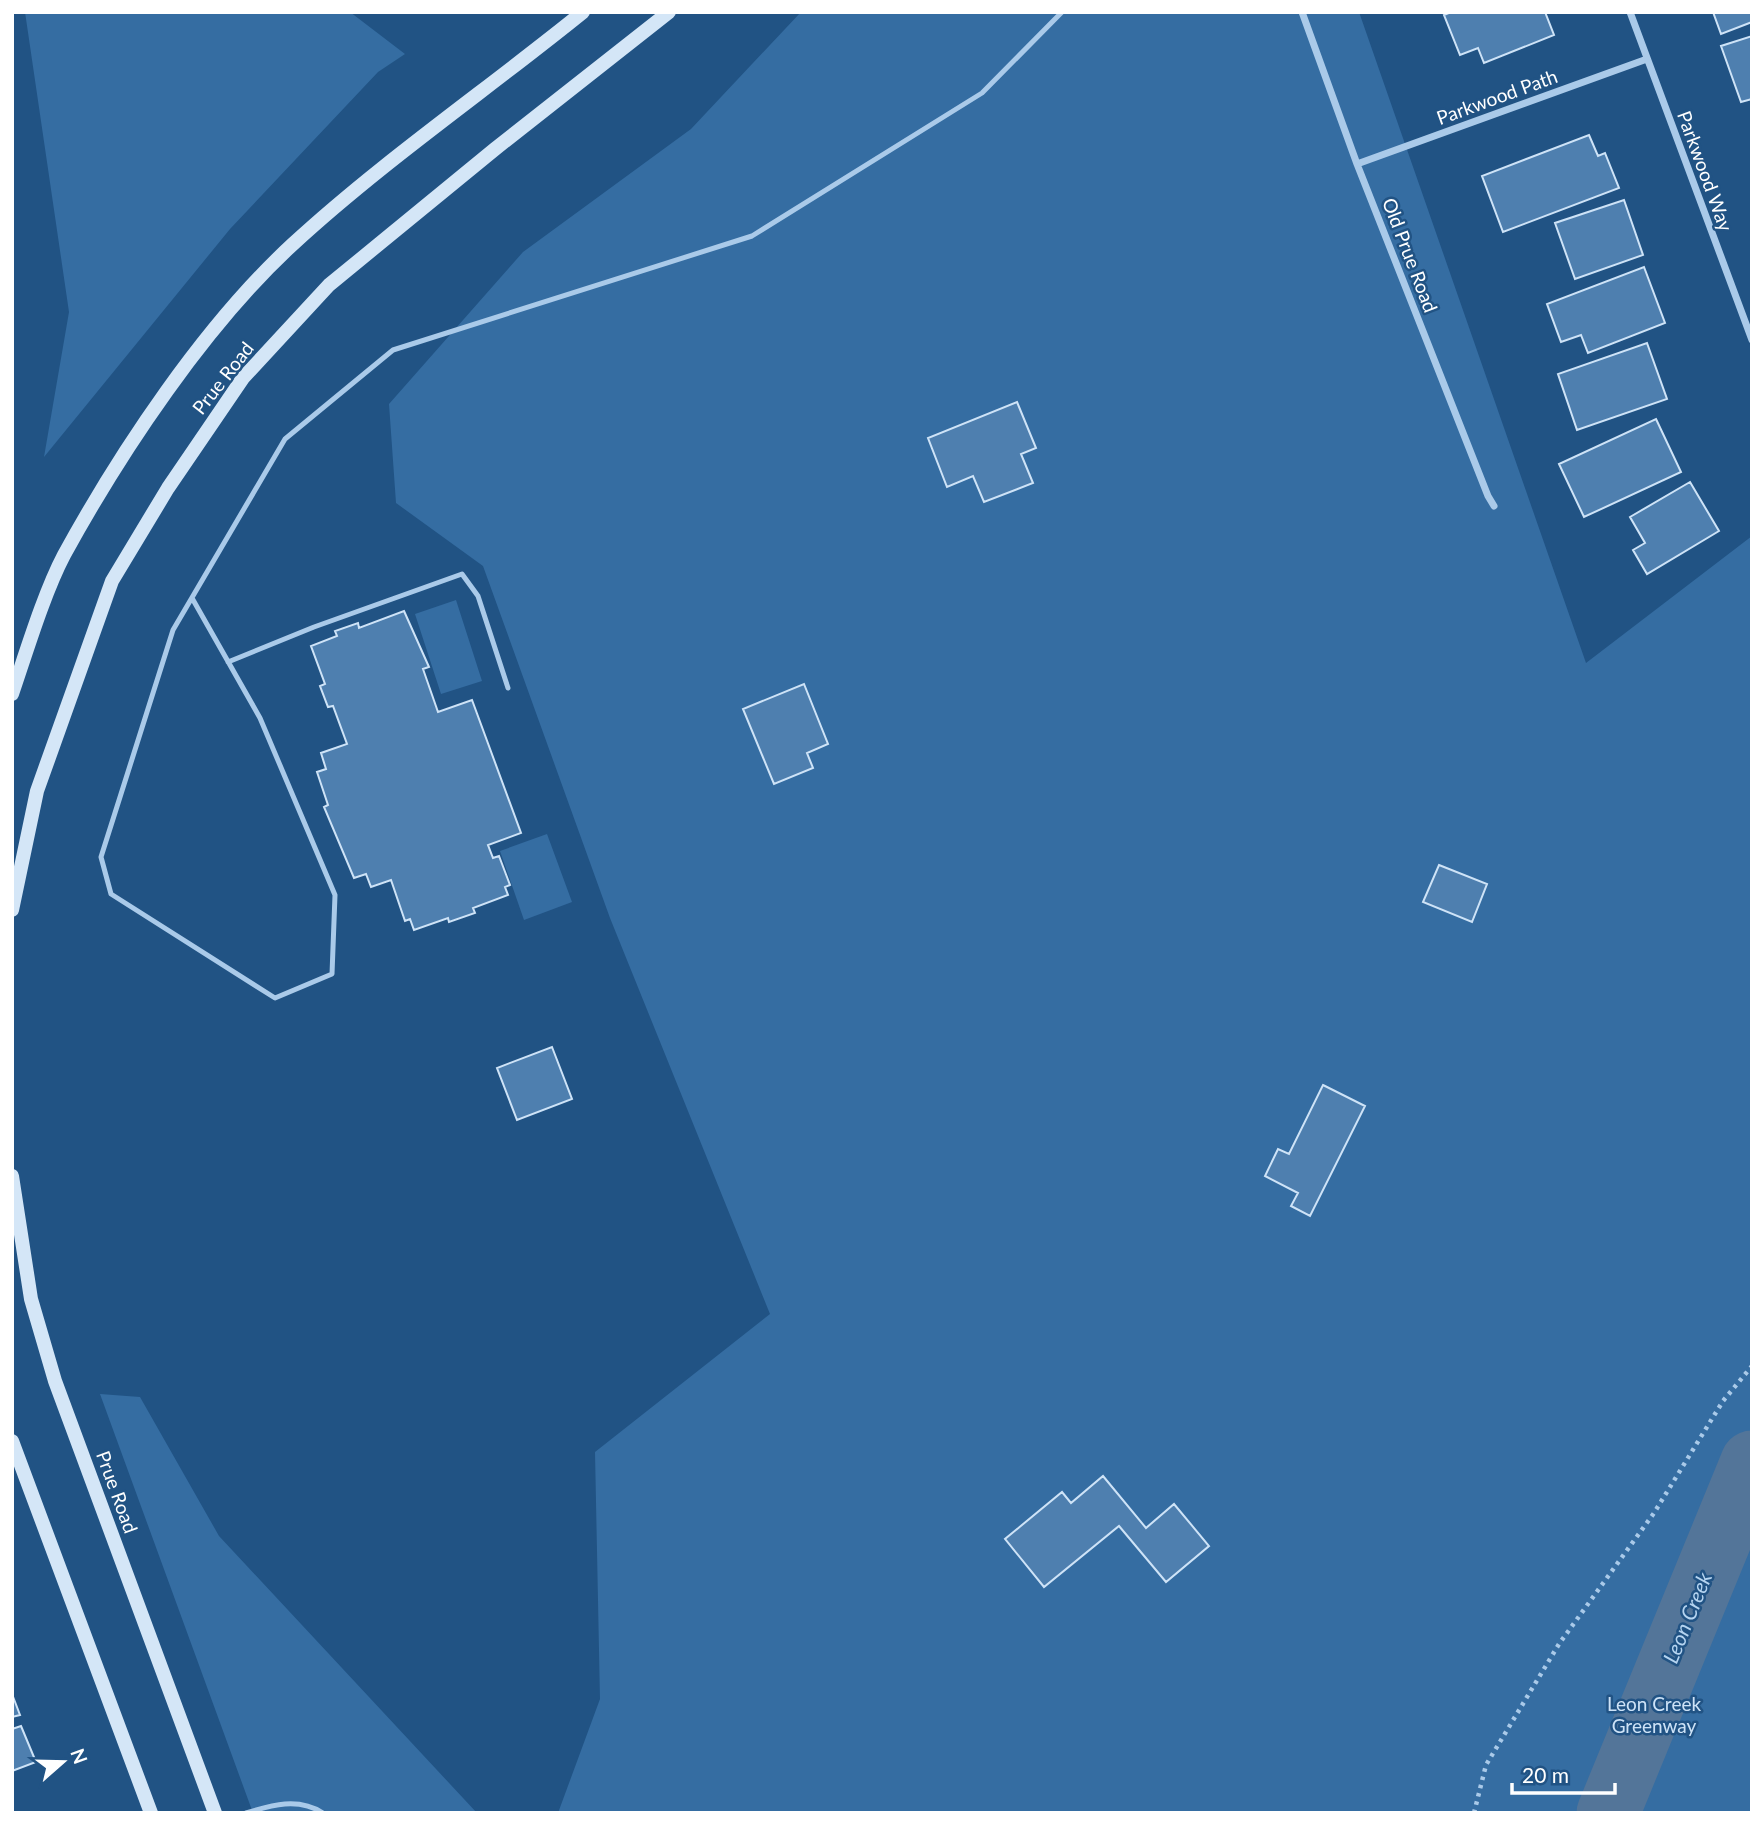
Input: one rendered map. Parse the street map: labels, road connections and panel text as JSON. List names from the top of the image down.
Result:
{
  "streets": {
    "main road": ["Prue Road"],
    "street": ["Parkwood Path", "Parkwood Way", "Old Prue Road"]
  },
  "crossings": [
    ["Parkwood Path", "Parkwood Way"],
    ["Parkwood Path", "Old Prue Road"]
  ],
  "water": ["Leon Creek"],
  "parks": ["Leon Creek Greenway"],
  "scale_bar": "20 m",
  "north": "right"
}
